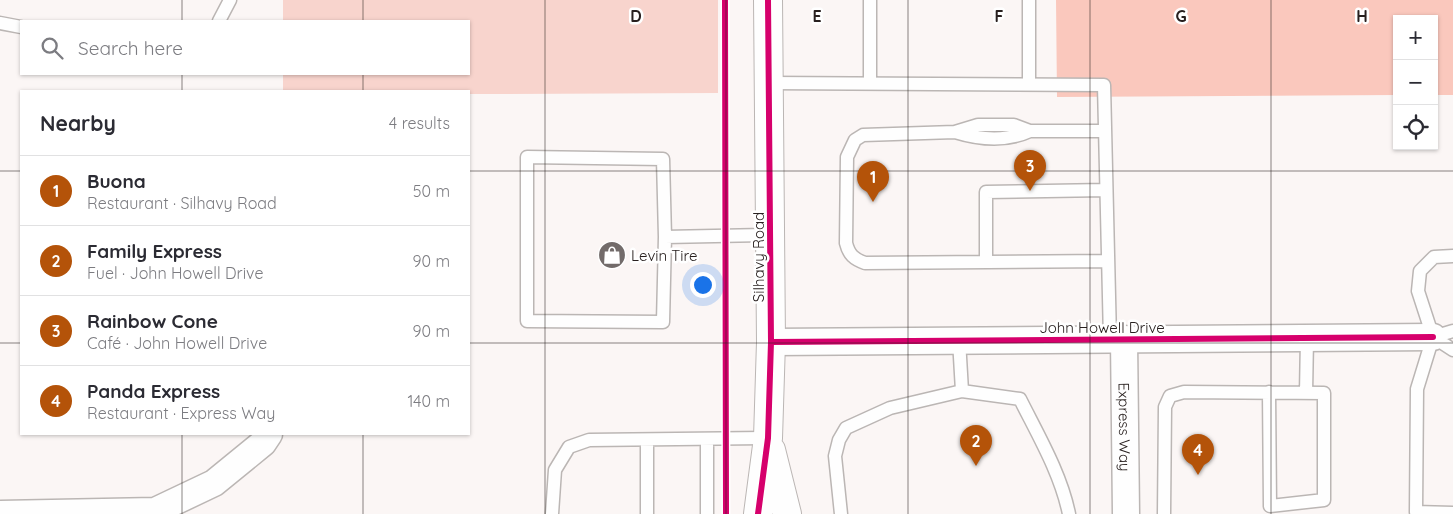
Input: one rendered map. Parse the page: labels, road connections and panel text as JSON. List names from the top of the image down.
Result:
{
  "streets": {
    "street": ["Silhavy Road", "John Howell Drive", "Express Way"]
  },
  "crossings": [
    ["Silhavy Road", "John Howell Drive"],
    ["John Howell Drive", "Express Way"]
  ],
  "places": {
    "shop": ["Levin Tire"]
  },
  "page": {
    "map_buttons": ["+", "−"],
    "search": "Search here",
    "heading": ["Nearby", "4 results"],
    "pins": [
      "3",
      "1",
      "2",
      "4"
    ],
    "list": [
      {
        "mark": "1",
        "name": "Buona",
        "note": "Restaurant · Silhavy Road",
        "value": "50 m"
      },
      {
        "mark": "2",
        "name": "Family Express",
        "note": "Fuel · John Howell Drive",
        "value": "90 m"
      },
      {
        "mark": "3",
        "name": "Rainbow Cone",
        "note": "Café · John Howell Drive",
        "value": "90 m"
      },
      {
        "mark": "4",
        "name": "Panda Express",
        "note": "Restaurant · Express Way",
        "value": "140 m"
      }
    ]
  },
  "grid": {
    "columns": [
      "D",
      "E",
      "F",
      "G",
      "H"
    ]
  }
}
